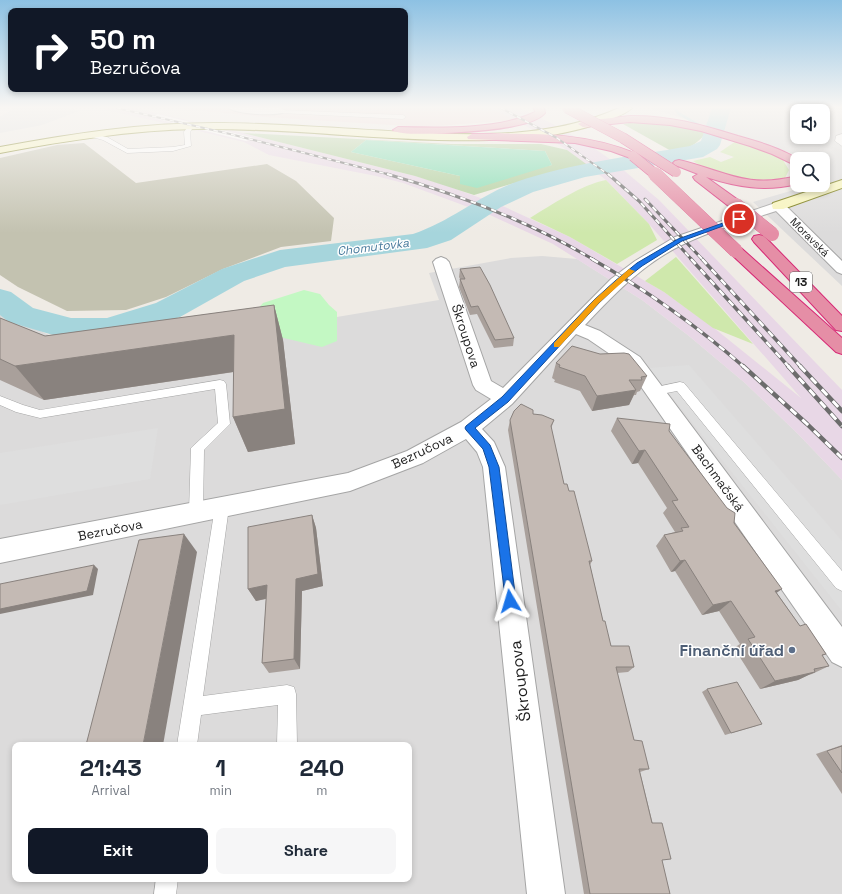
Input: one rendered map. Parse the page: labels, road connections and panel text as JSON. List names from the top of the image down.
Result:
{
  "streets": {
    "highway": ["13"],
    "main road": ["Bezručova"],
    "street": ["Moravská", "Škroupova", "Bachmačská"]
  },
  "crossings": [
    ["Moravská", "Bezručova"],
    ["Škroupova", "Bezručova"],
    ["Bezručova", "Bachmačská"]
  ],
  "water": ["Chomutovka"],
  "places": ["Finanční úřad"],
  "page": {
    "turn": ["50 m", "Bezručova"],
    "eta": [
      "21:43",
      "Arrival",
      "1",
      "min",
      "240",
      "m"
    ],
    "buttons": ["Exit", "Share"]
  }
}
